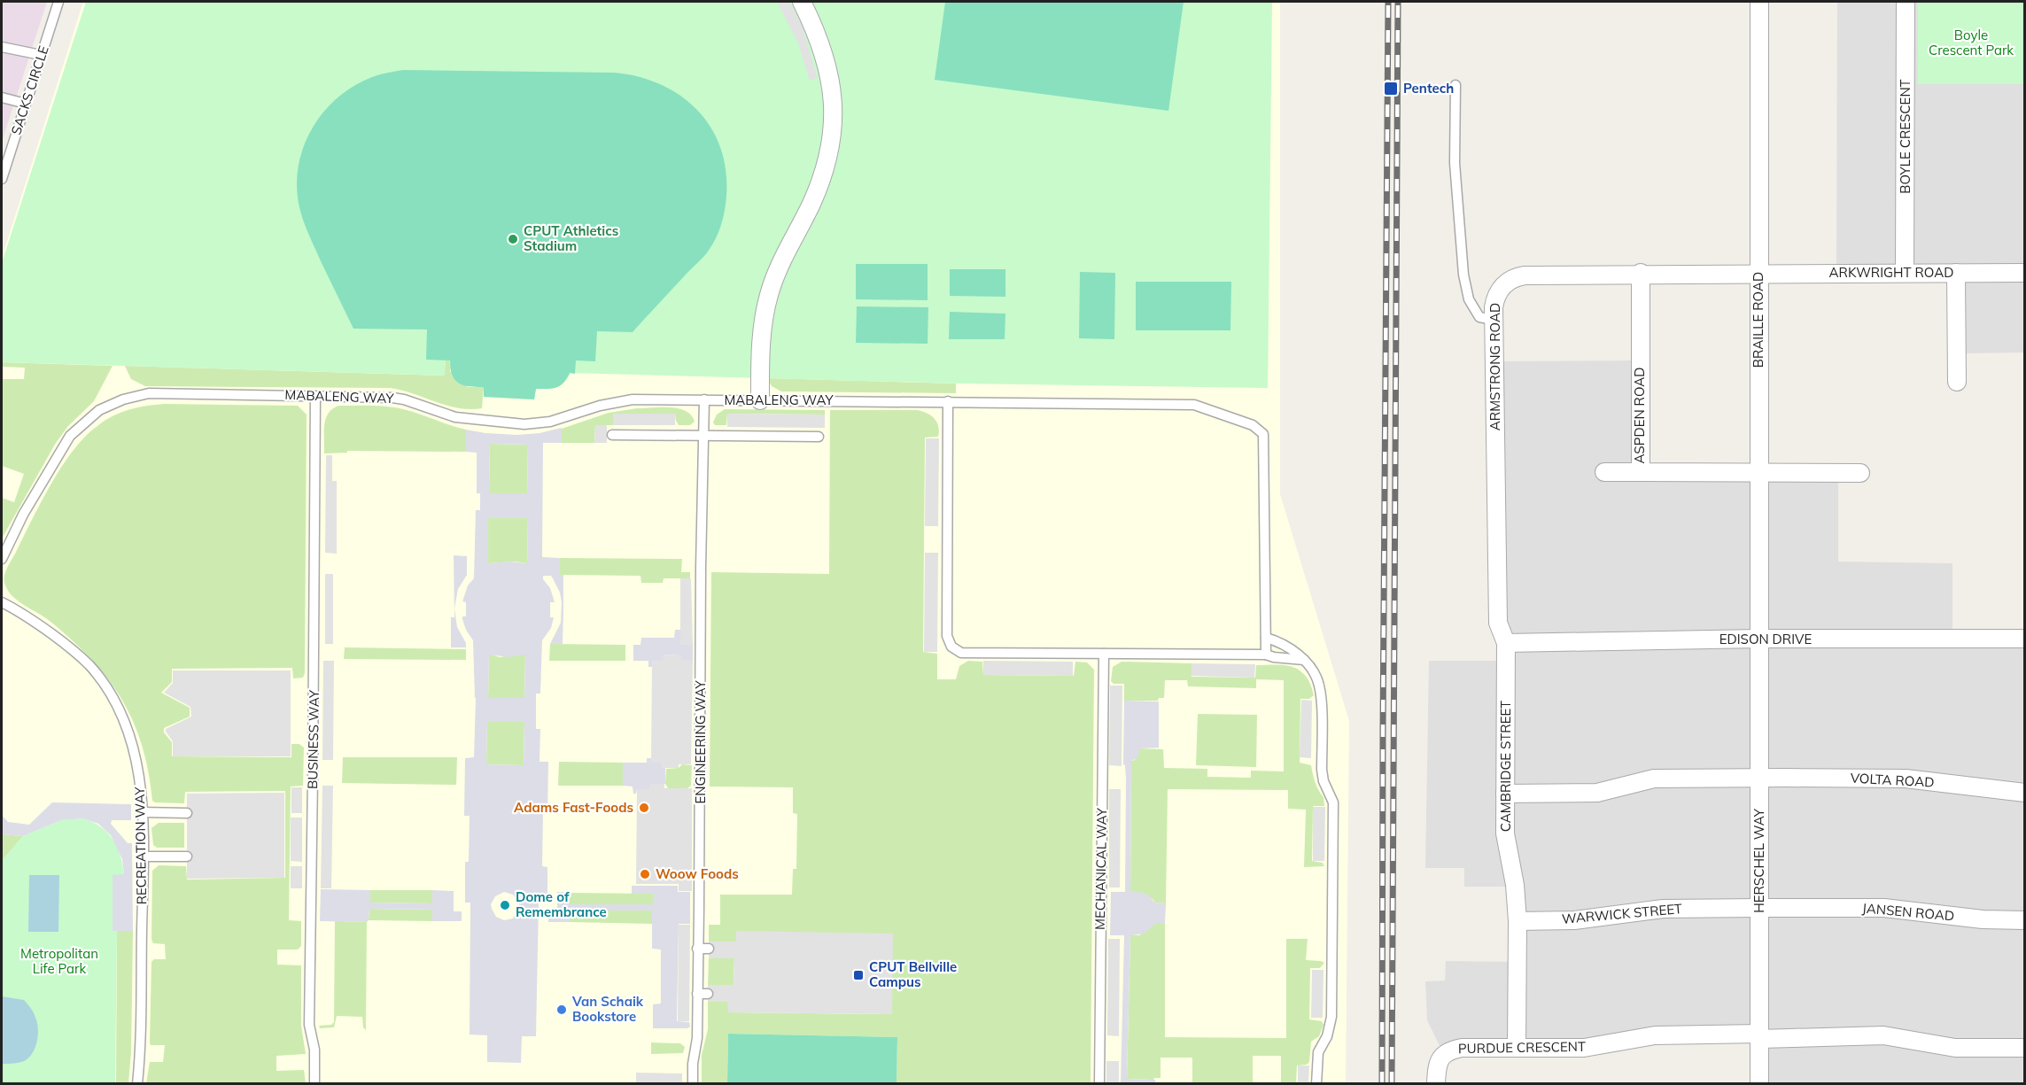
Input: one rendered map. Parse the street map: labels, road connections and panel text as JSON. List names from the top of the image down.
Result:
{
  "streets": {
    "street": [
      "BOYLE CRESCENT",
      "ARKWRIGHT ROAD",
      "BRAILLE ROAD",
      "ARMSTRONG ROAD",
      "ASPDEN ROAD",
      "EDISON DRIVE",
      "CAMBRIDGE STREET",
      "VOLTA ROAD",
      "HERSCHEL WAY",
      "JANSEN ROAD",
      "WARWICK STREET",
      "PURDUE CRESCENT"
    ],
    "lane": [
      "SACKS CIRCLE",
      "MABALENG WAY",
      "BUSINESS WAY",
      "ENGINEERING WAY",
      "RECREATION WAY",
      "MECHANICAL WAY"
    ]
  },
  "crossings": [
    ["BOYLE CRESCENT", "ARKWRIGHT ROAD"],
    ["ARKWRIGHT ROAD", "BRAILLE ROAD"],
    ["ARKWRIGHT ROAD", "ARMSTRONG ROAD"],
    ["BRAILLE ROAD", "ARMSTRONG ROAD"],
    ["BRAILLE ROAD", "ASPDEN ROAD"],
    ["BRAILLE ROAD", "EDISON DRIVE"],
    ["BRAILLE ROAD", "HERSCHEL WAY"],
    ["ARMSTRONG ROAD", "ASPDEN ROAD"],
    ["ARMSTRONG ROAD", "EDISON DRIVE"],
    ["ARMSTRONG ROAD", "CAMBRIDGE STREET"],
    ["MABALENG WAY", "BUSINESS WAY"],
    ["MABALENG WAY", "ENGINEERING WAY"],
    ["EDISON DRIVE", "CAMBRIDGE STREET"],
    ["EDISON DRIVE", "HERSCHEL WAY"],
    ["CAMBRIDGE STREET", "VOLTA ROAD"],
    ["CAMBRIDGE STREET", "WARWICK STREET"],
    ["CAMBRIDGE STREET", "PURDUE CRESCENT"],
    ["VOLTA ROAD", "HERSCHEL WAY"],
    ["HERSCHEL WAY", "JANSEN ROAD"],
    ["HERSCHEL WAY", "WARWICK STREET"],
    ["HERSCHEL WAY", "PURDUE CRESCENT"],
    ["JANSEN ROAD", "WARWICK STREET"]
  ],
  "parks": ["Boyle Crescent Park", "Metropolitan Life Park"],
  "places": {
    "transit": ["Pentech", "CPUT Bellville Campus"],
    "other": [
      "CPUT Athletics Stadium",
      "Adams Fast-Foods",
      "Woow Foods",
      "Dome of Remembrance",
      "Van Schaik Bookstore"
    ]
  }
}
